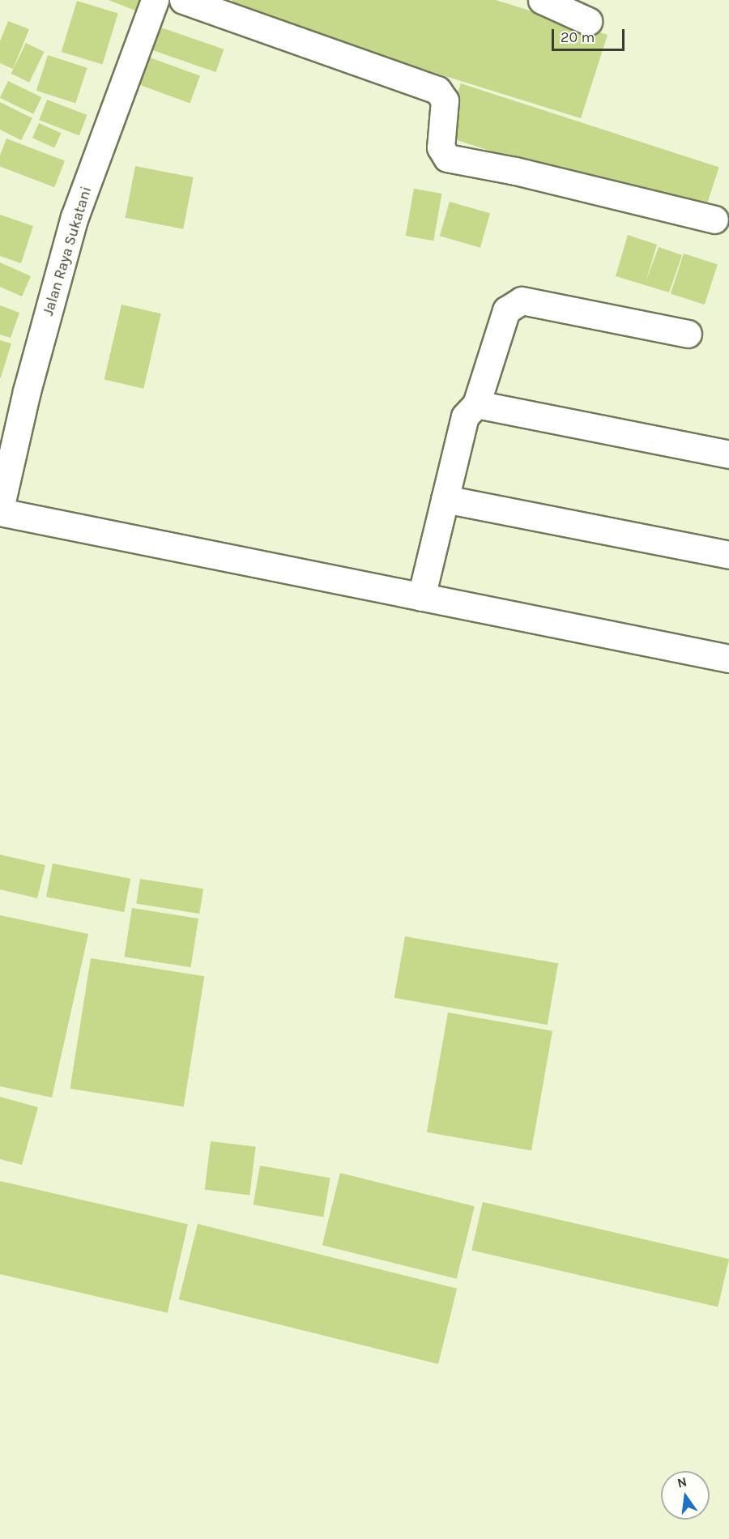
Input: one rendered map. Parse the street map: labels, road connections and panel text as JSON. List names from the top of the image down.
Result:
{
  "streets": {
    "street": ["Jalan Raya Sukatani"]
  },
  "scale_bar": "20 m",
  "north": "top"
}
